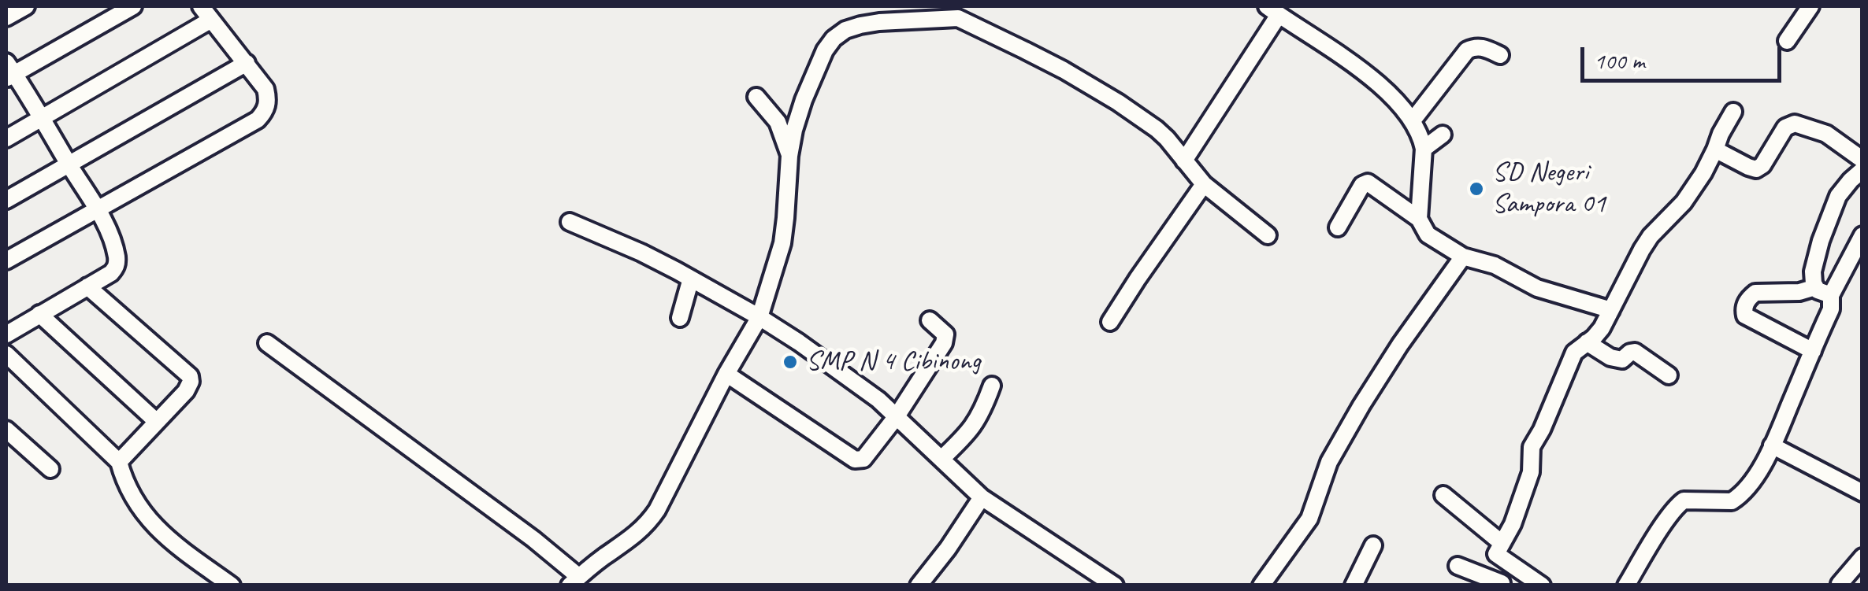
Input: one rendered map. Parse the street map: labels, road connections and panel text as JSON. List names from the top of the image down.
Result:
{
  "places": ["SD Negeri Sampora 01", "SMP N 4 Cibinong"],
  "scale_bar": "100 m"
}
